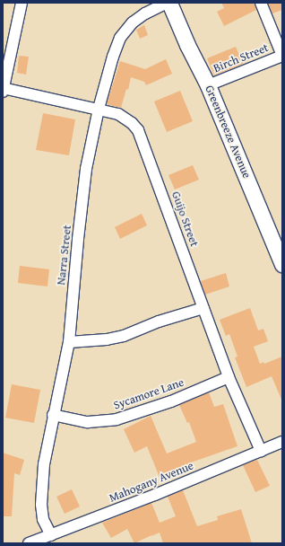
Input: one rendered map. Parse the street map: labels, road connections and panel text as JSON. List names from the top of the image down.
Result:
{
  "streets": {
    "street": [
      "Birch Street",
      "Greenbreeze Avenue",
      "Guijo Street",
      "Narra Street",
      "Sycamore Lane",
      "Mahogany Avenue"
    ]
  },
  "crossings": [
    ["Birch Street", "Greenbreeze Avenue"],
    ["Greenbreeze Avenue", "Narra Street"],
    ["Guijo Street", "Narra Street"],
    ["Guijo Street", "Sycamore Lane"],
    ["Guijo Street", "Mahogany Avenue"],
    ["Narra Street", "Sycamore Lane"],
    ["Narra Street", "Mahogany Avenue"]
  ]
}
